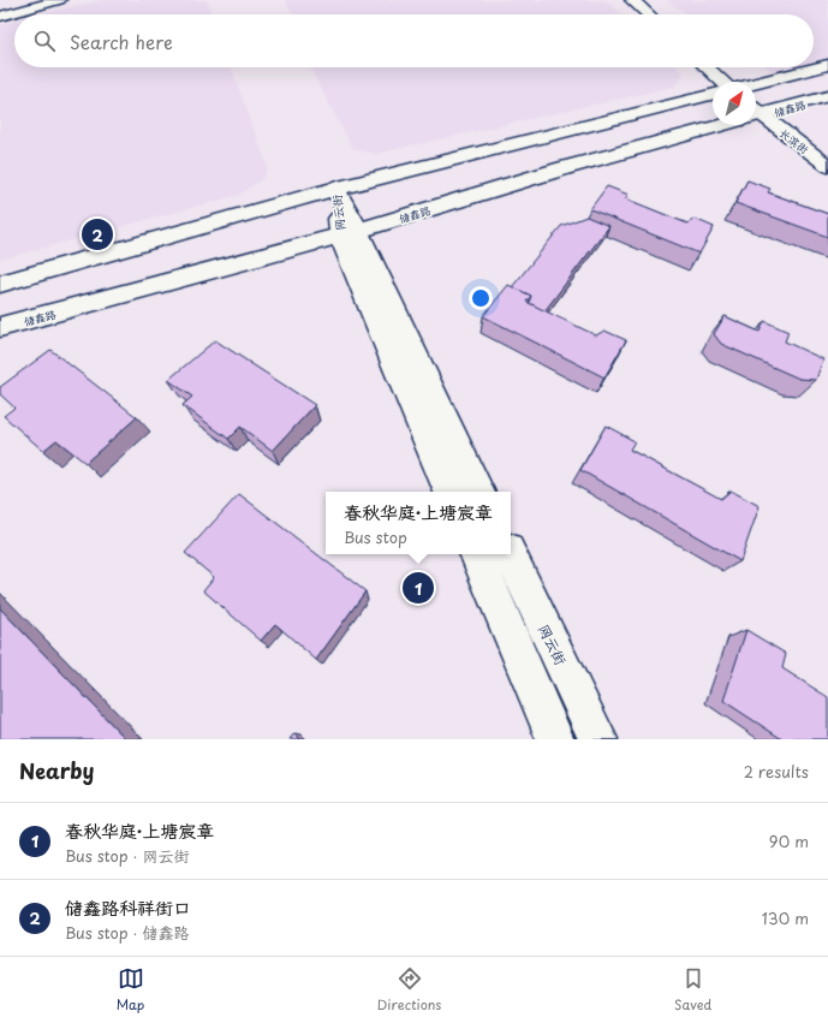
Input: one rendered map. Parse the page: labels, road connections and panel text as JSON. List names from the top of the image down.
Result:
{
  "streets": {
    "street": ["储鑫路", "长滨街", "网云街"]
  },
  "crossings": [
    ["储鑫路", "网云街"]
  ],
  "north": "top right",
  "page": {
    "search": "Search here",
    "pins": ["2", "1"],
    "popup": ["春秋华庭·上塘宸章", "Bus stop"],
    "heading": ["Nearby", "2 results"],
    "list": [
      {
        "mark": "1",
        "name": "春秋华庭·上塘宸章",
        "note": "Bus stop · 网云街",
        "value": "90 m"
      },
      {
        "mark": "2",
        "name": "储鑫路科祥街口",
        "note": "Bus stop · 储鑫路",
        "value": "130 m"
      }
    ],
    "nav": ["Map", "Directions", "Saved"]
  }
}
